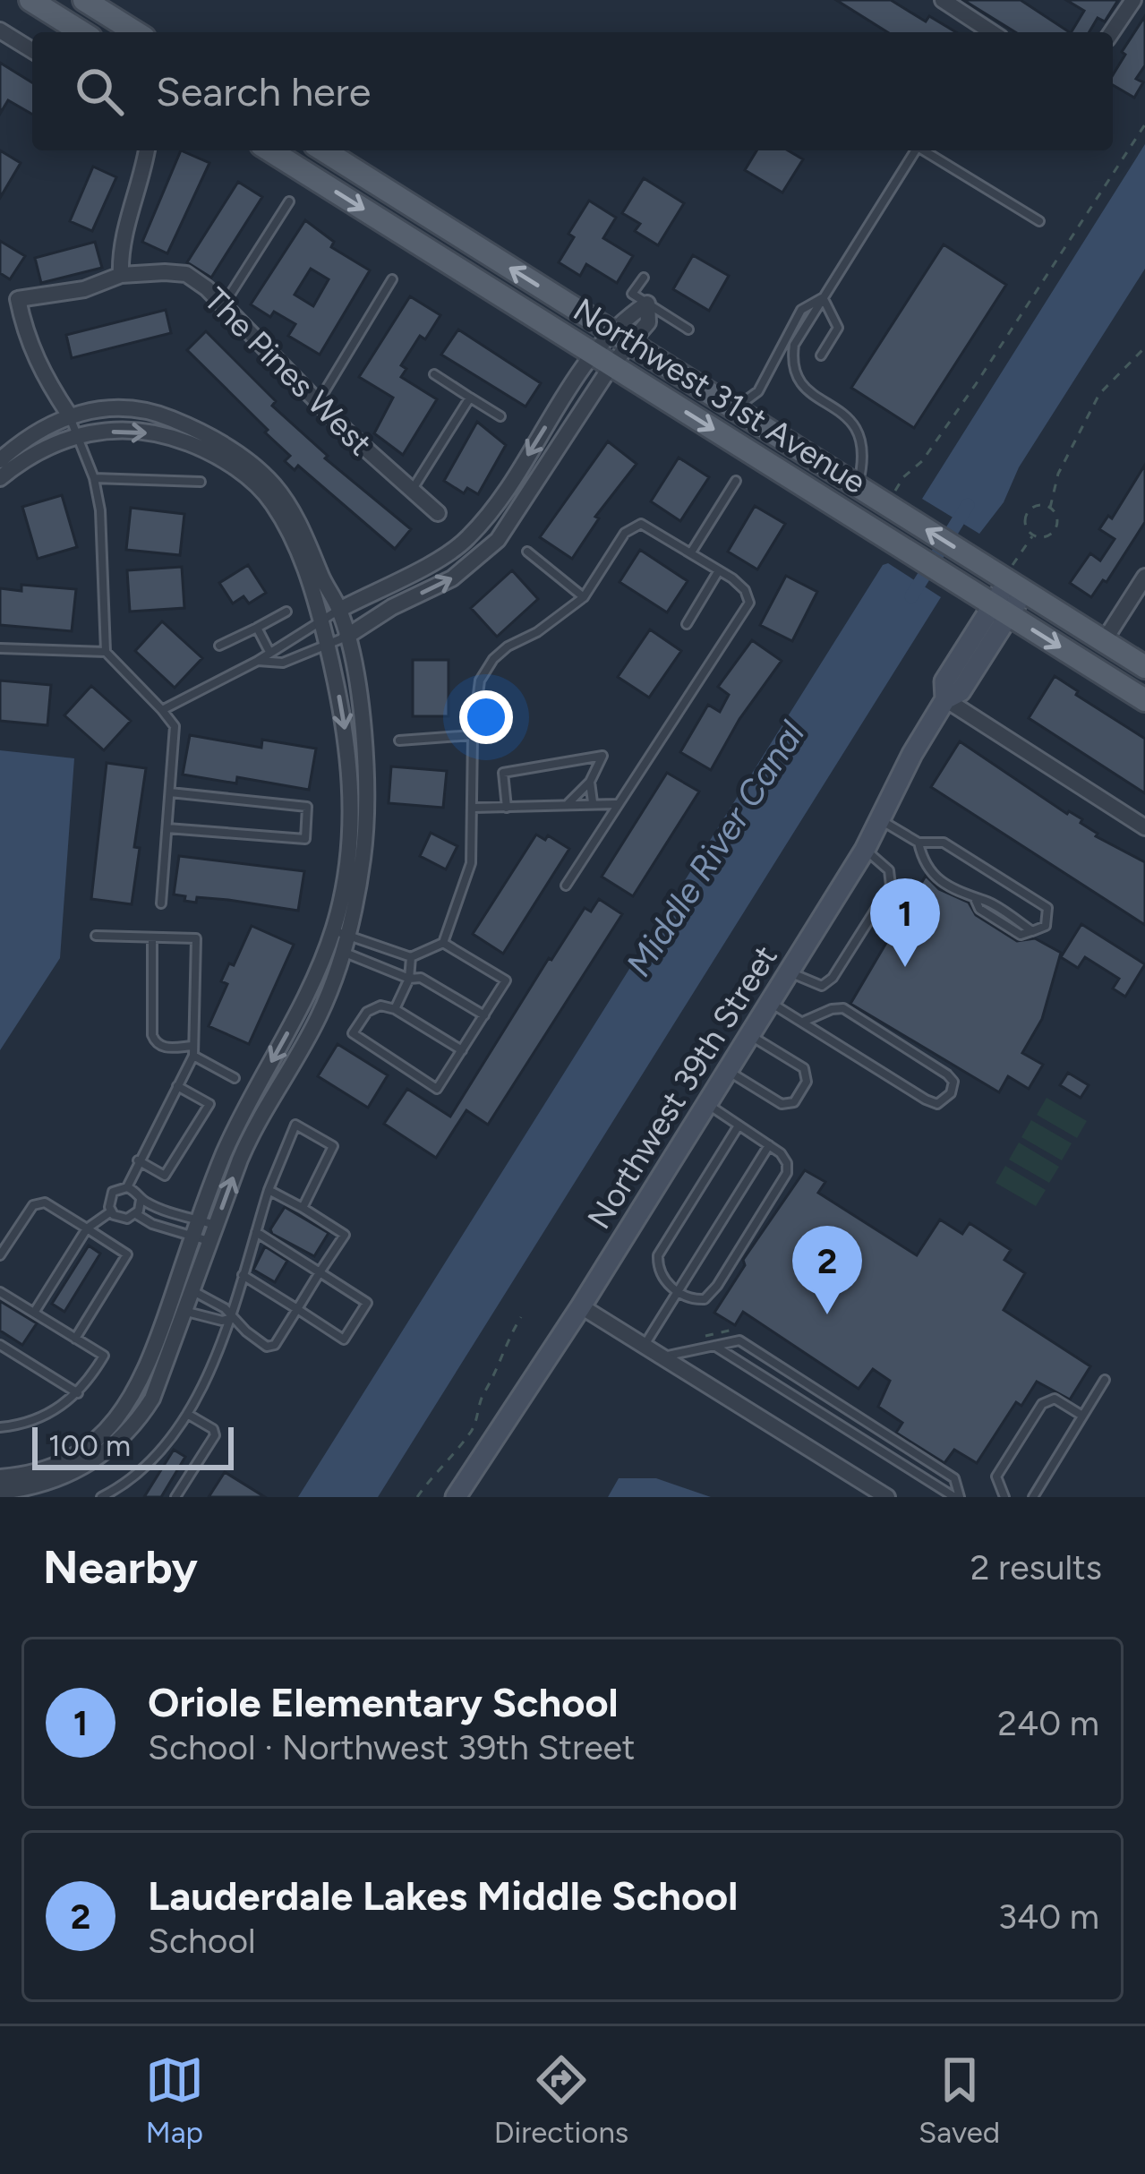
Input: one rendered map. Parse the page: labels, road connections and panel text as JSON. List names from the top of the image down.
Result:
{
  "streets": {
    "main road": ["Northwest 31st Avenue"],
    "street": ["The Pines West", "Northwest 39th Street"]
  },
  "crossings": [
    ["Northwest 31st Avenue", "Northwest 39th Street"]
  ],
  "water": ["Middle River Canal"],
  "scale_bar": "100 m",
  "page": {
    "search": "Search here",
    "pins": ["1", "2"],
    "scale": "100 m",
    "heading": ["Nearby", "2 results"],
    "list": [
      {
        "mark": "1",
        "name": "Oriole Elementary School",
        "note": "School · Northwest 39th Street",
        "value": "240 m"
      },
      {
        "mark": "2",
        "name": "Lauderdale Lakes Middle School",
        "note": "School",
        "value": "340 m"
      }
    ],
    "nav": ["Map", "Directions", "Saved"]
  }
}
